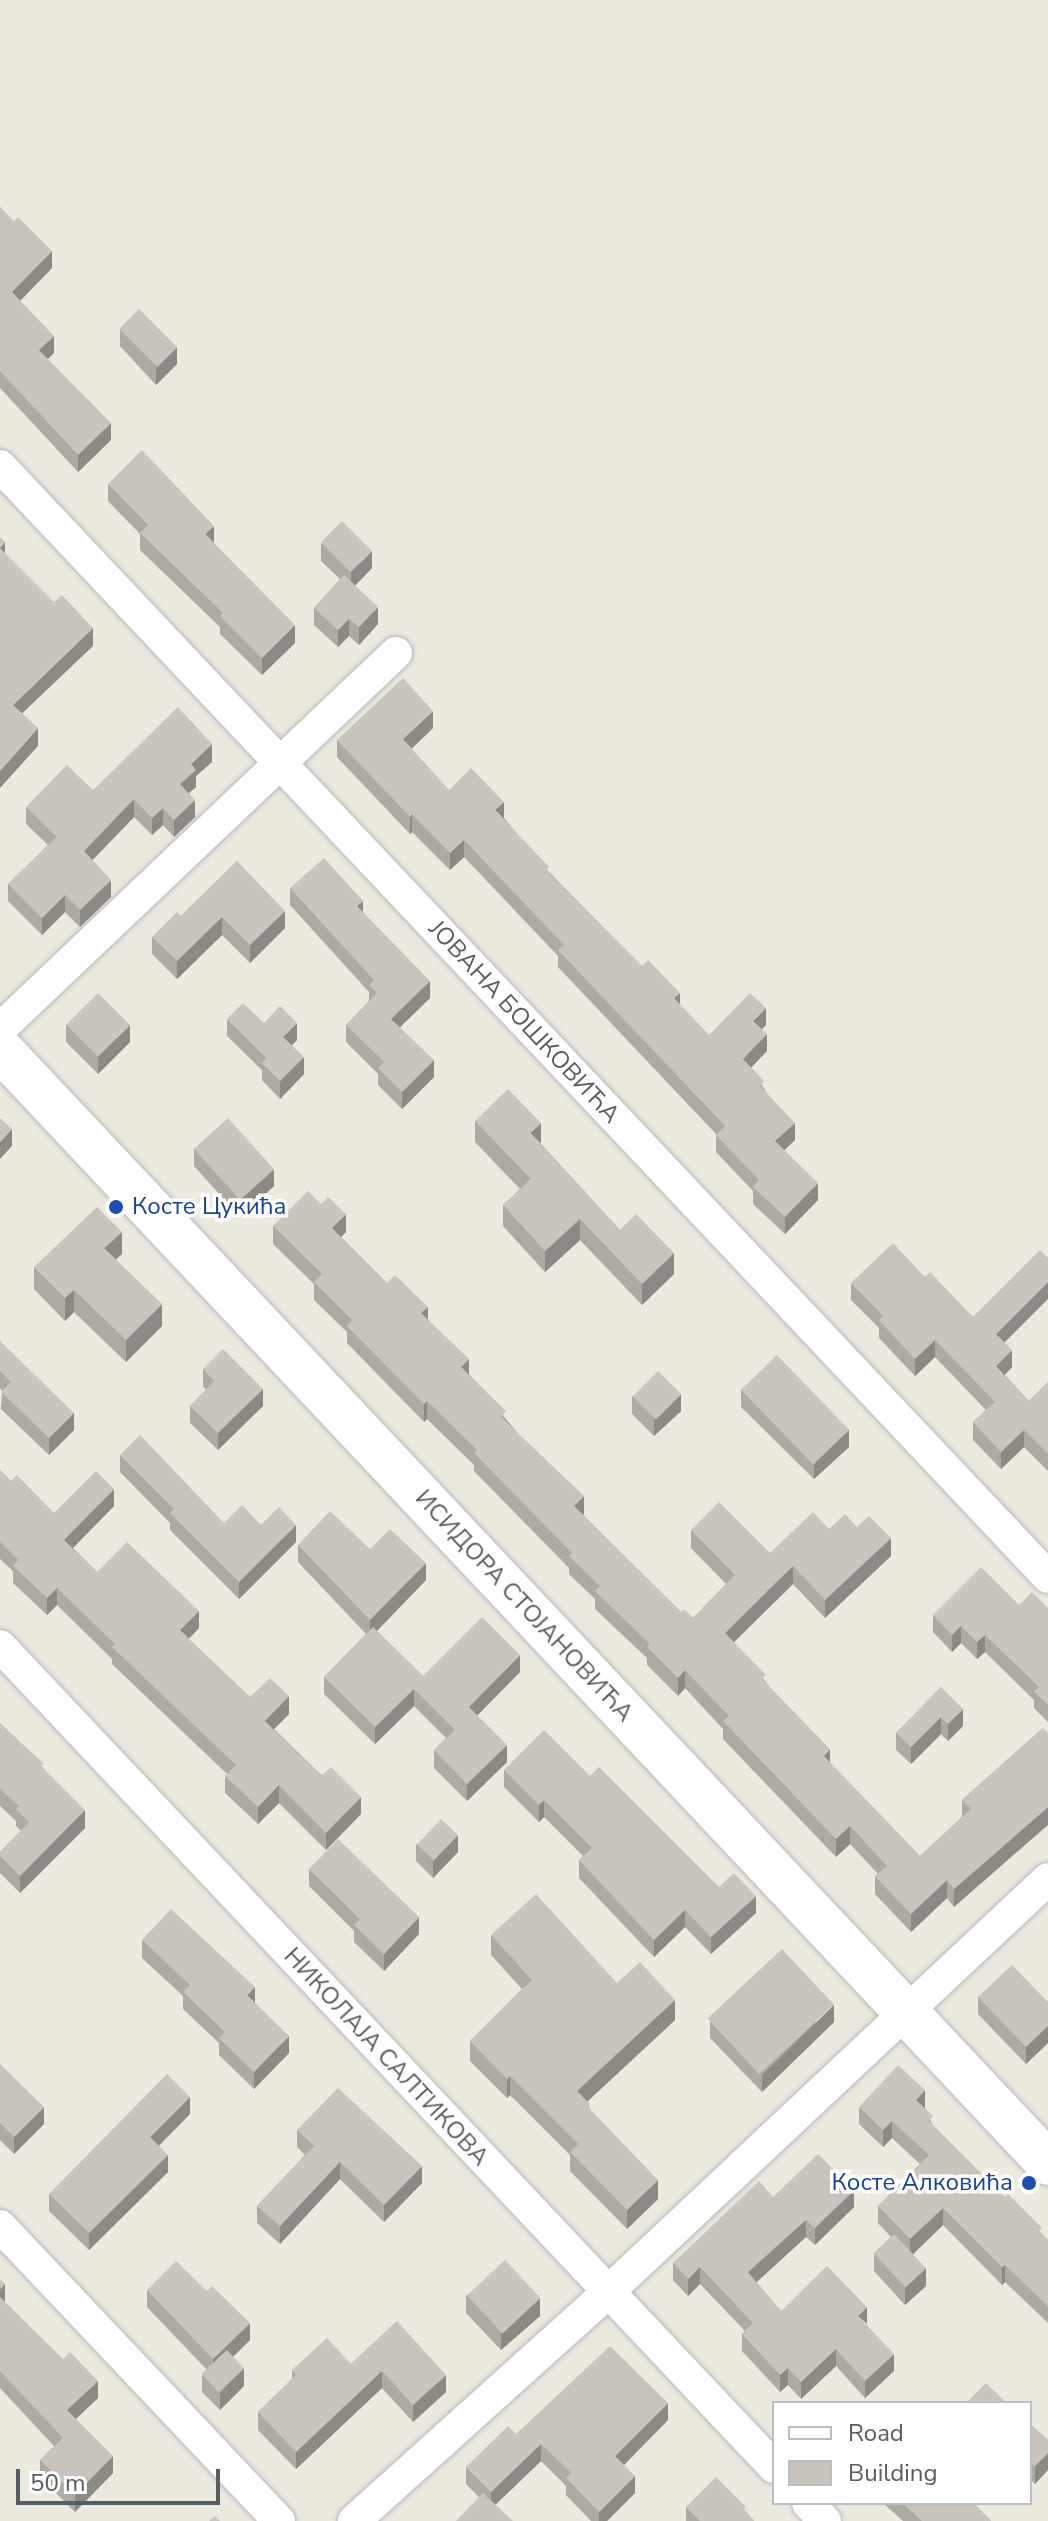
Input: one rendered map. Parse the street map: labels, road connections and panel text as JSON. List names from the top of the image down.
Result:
{
  "streets": {
    "street": ["ЈОВАНА БОШКОВИЋА", "ИСИДОРА СТОЈАНОВИЋА", "НИКОЛАЈА САЛТИКОВА"]
  },
  "places": ["Косте Цукића", "Косте Алковића"],
  "legend": ["Road", "Building"],
  "scale_bar": "50 m"
}
